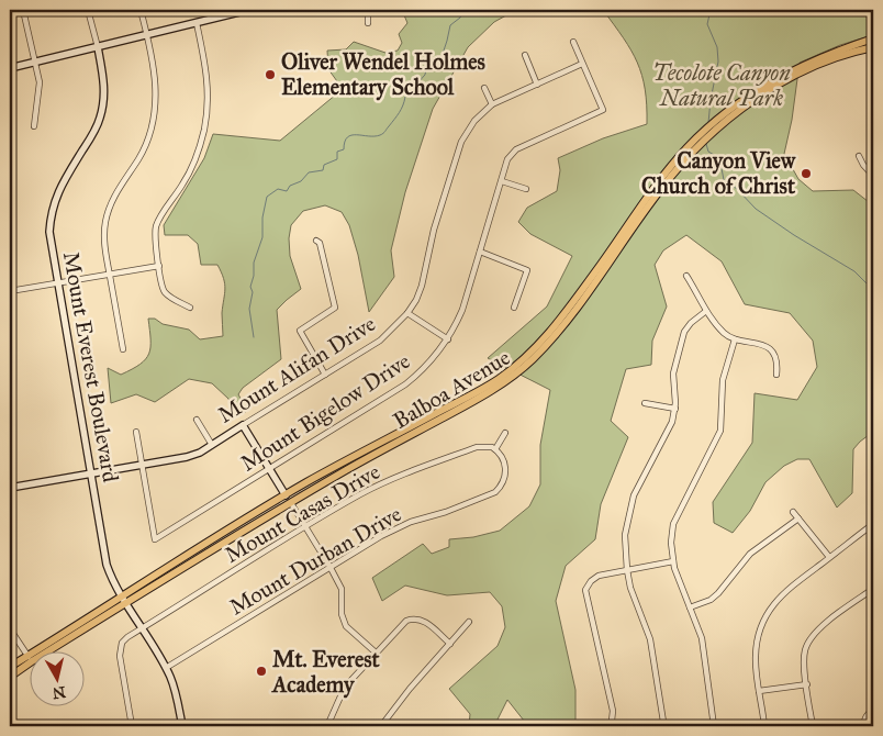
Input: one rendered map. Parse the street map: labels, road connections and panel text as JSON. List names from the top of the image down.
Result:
{
  "streets": {
    "main road": ["Balboa Avenue"],
    "street": [
      "Mount Everest Boulevard",
      "Mount Alifan Drive",
      "Mount Bigelow Drive",
      "Mount Casas Drive",
      "Mount Durban Drive"
    ]
  },
  "crossings": [
    ["Mount Everest Boulevard", "Mount Alifan Drive"],
    ["Mount Everest Boulevard", "Balboa Avenue"],
    ["Mount Everest Boulevard", "Mount Casas Drive"],
    ["Mount Everest Boulevard", "Mount Durban Drive"],
    ["Mount Alifan Drive", "Mount Bigelow Drive"],
    ["Mount Casas Drive", "Mount Durban Drive"]
  ],
  "parks": ["Tecolote Canyon Natural Park"],
  "places": ["Oliver Wendel Holmes Elementary School", "Canyon View Church of Christ", "Mt. Everest Academy"],
  "north": "bottom"
}
